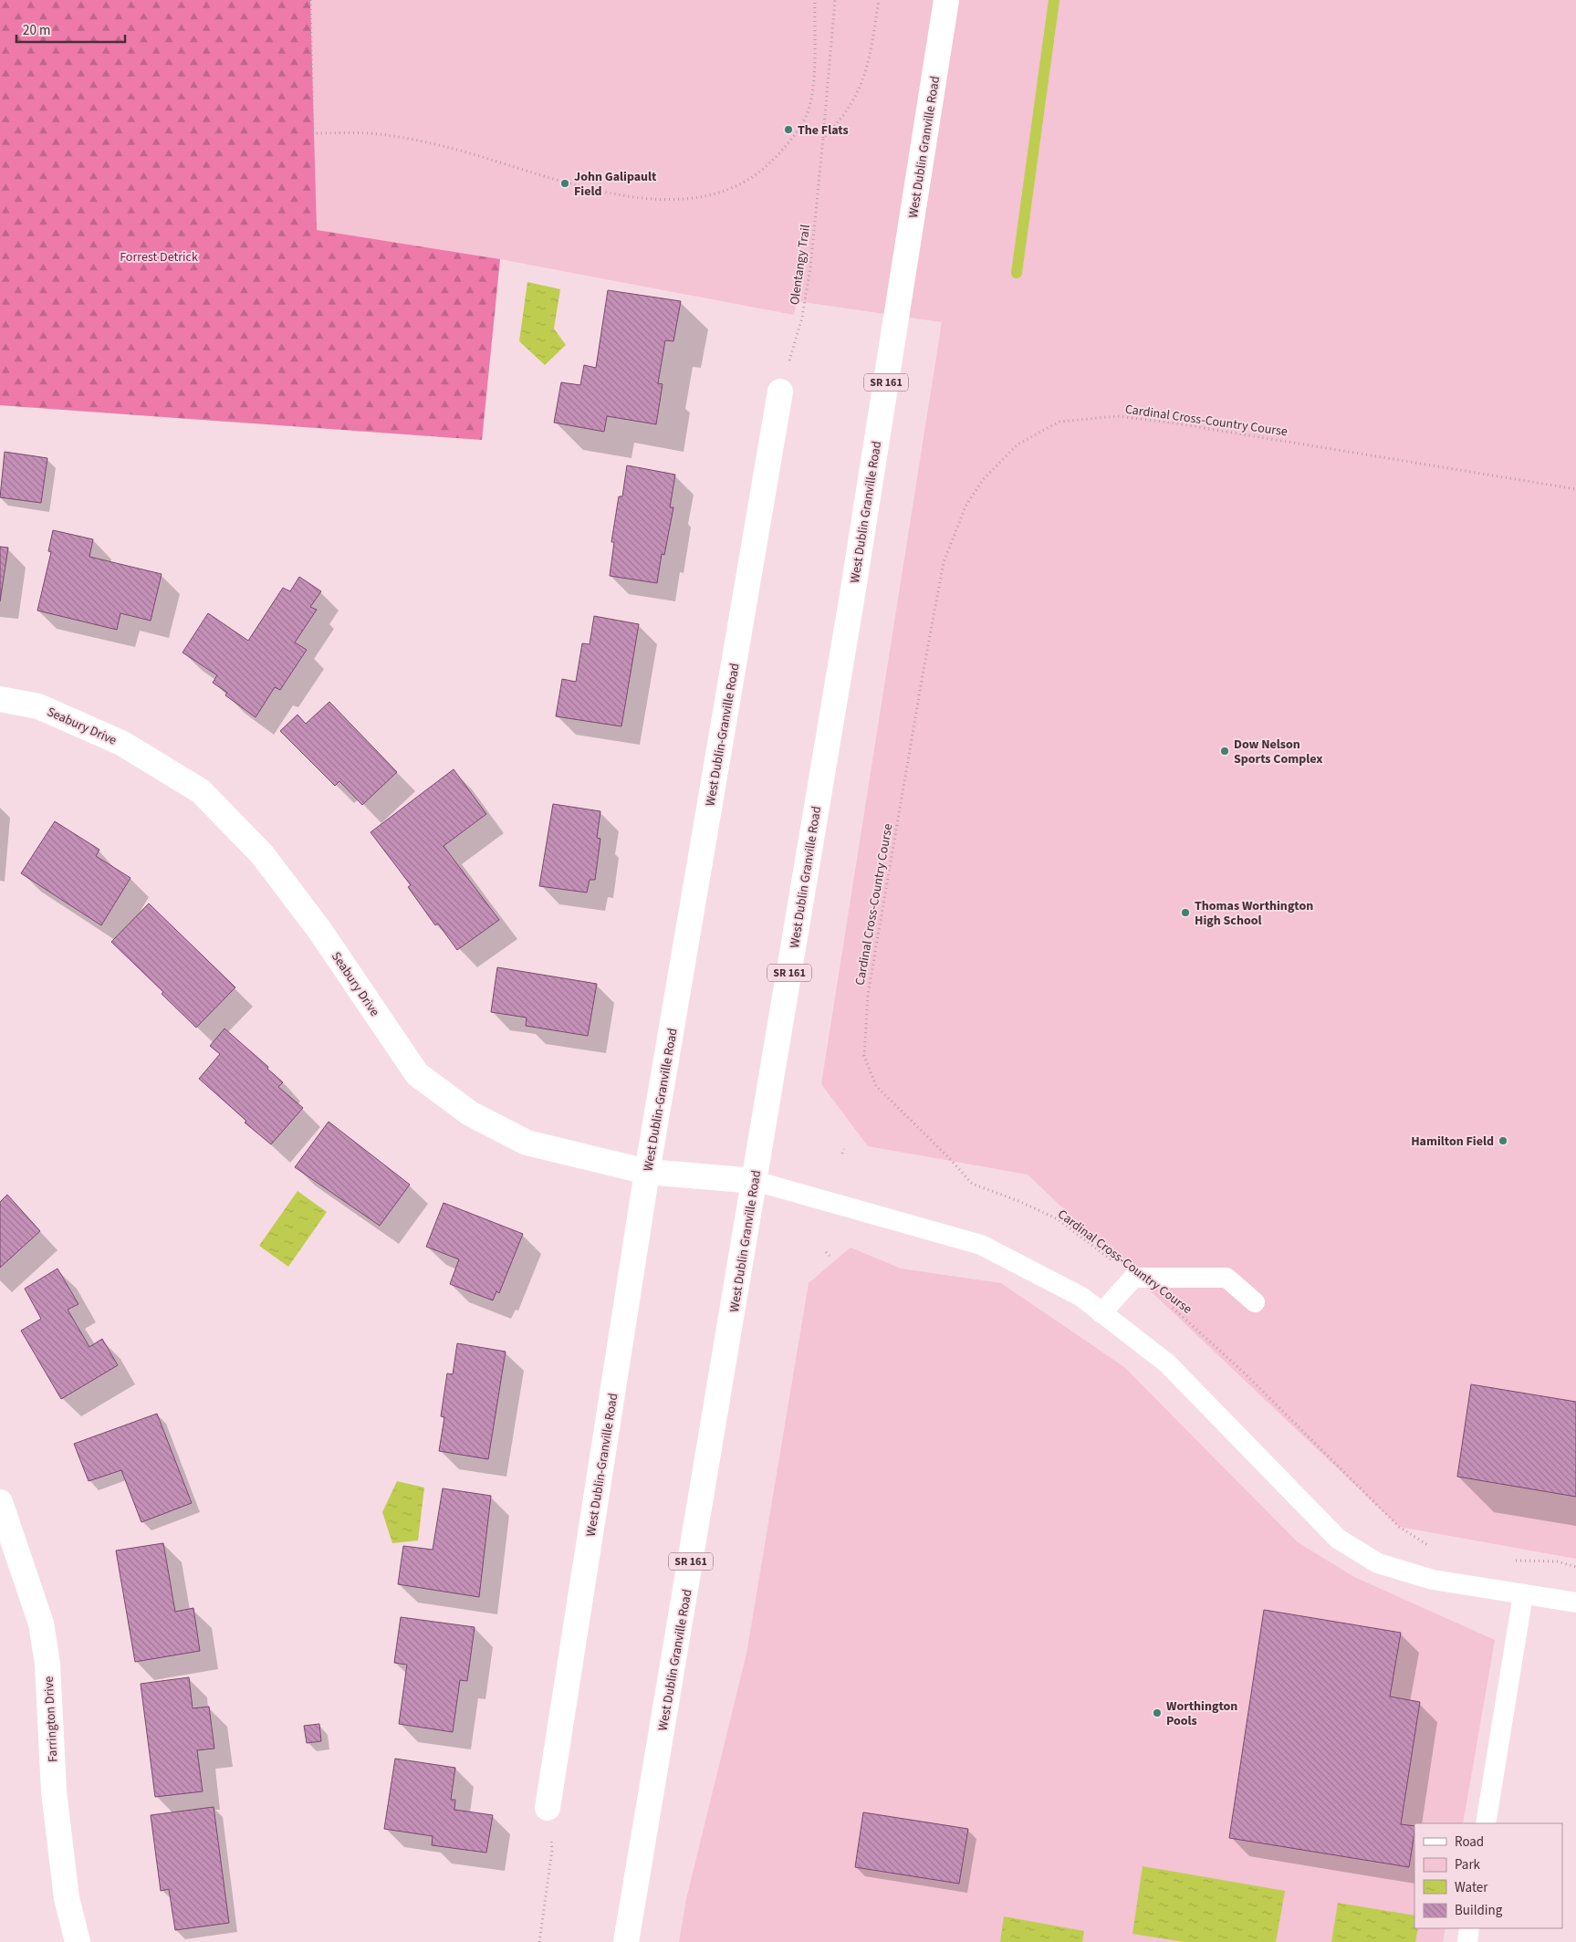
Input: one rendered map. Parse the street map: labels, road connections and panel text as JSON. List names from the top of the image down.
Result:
{
  "streets": {
    "street": [
      "West Dublin Granville Road",
      "SR 161",
      "Seabury Drive",
      "West Dublin-Granville Road",
      "Farrington Drive"
    ],
    "path": ["Olentangy Trail", "Cardinal Cross-Country Course"]
  },
  "crossings": [
    ["West Dublin Granville Road", "Seabury Drive"],
    ["Olentangy Trail", "West Dublin-Granville Road"],
    ["Seabury Drive", "West Dublin-Granville Road"]
  ],
  "parks": ["Forrest Detrick"],
  "places": [
    "The Flats",
    "John Galipault Field",
    "Dow Nelson Sports Complex",
    "Thomas Worthington High School",
    "Hamilton Field",
    "Worthington Pools"
  ],
  "legend": [
    "Road",
    "Park",
    "Water",
    "Building"
  ],
  "scale_bar": "20 m"
}
